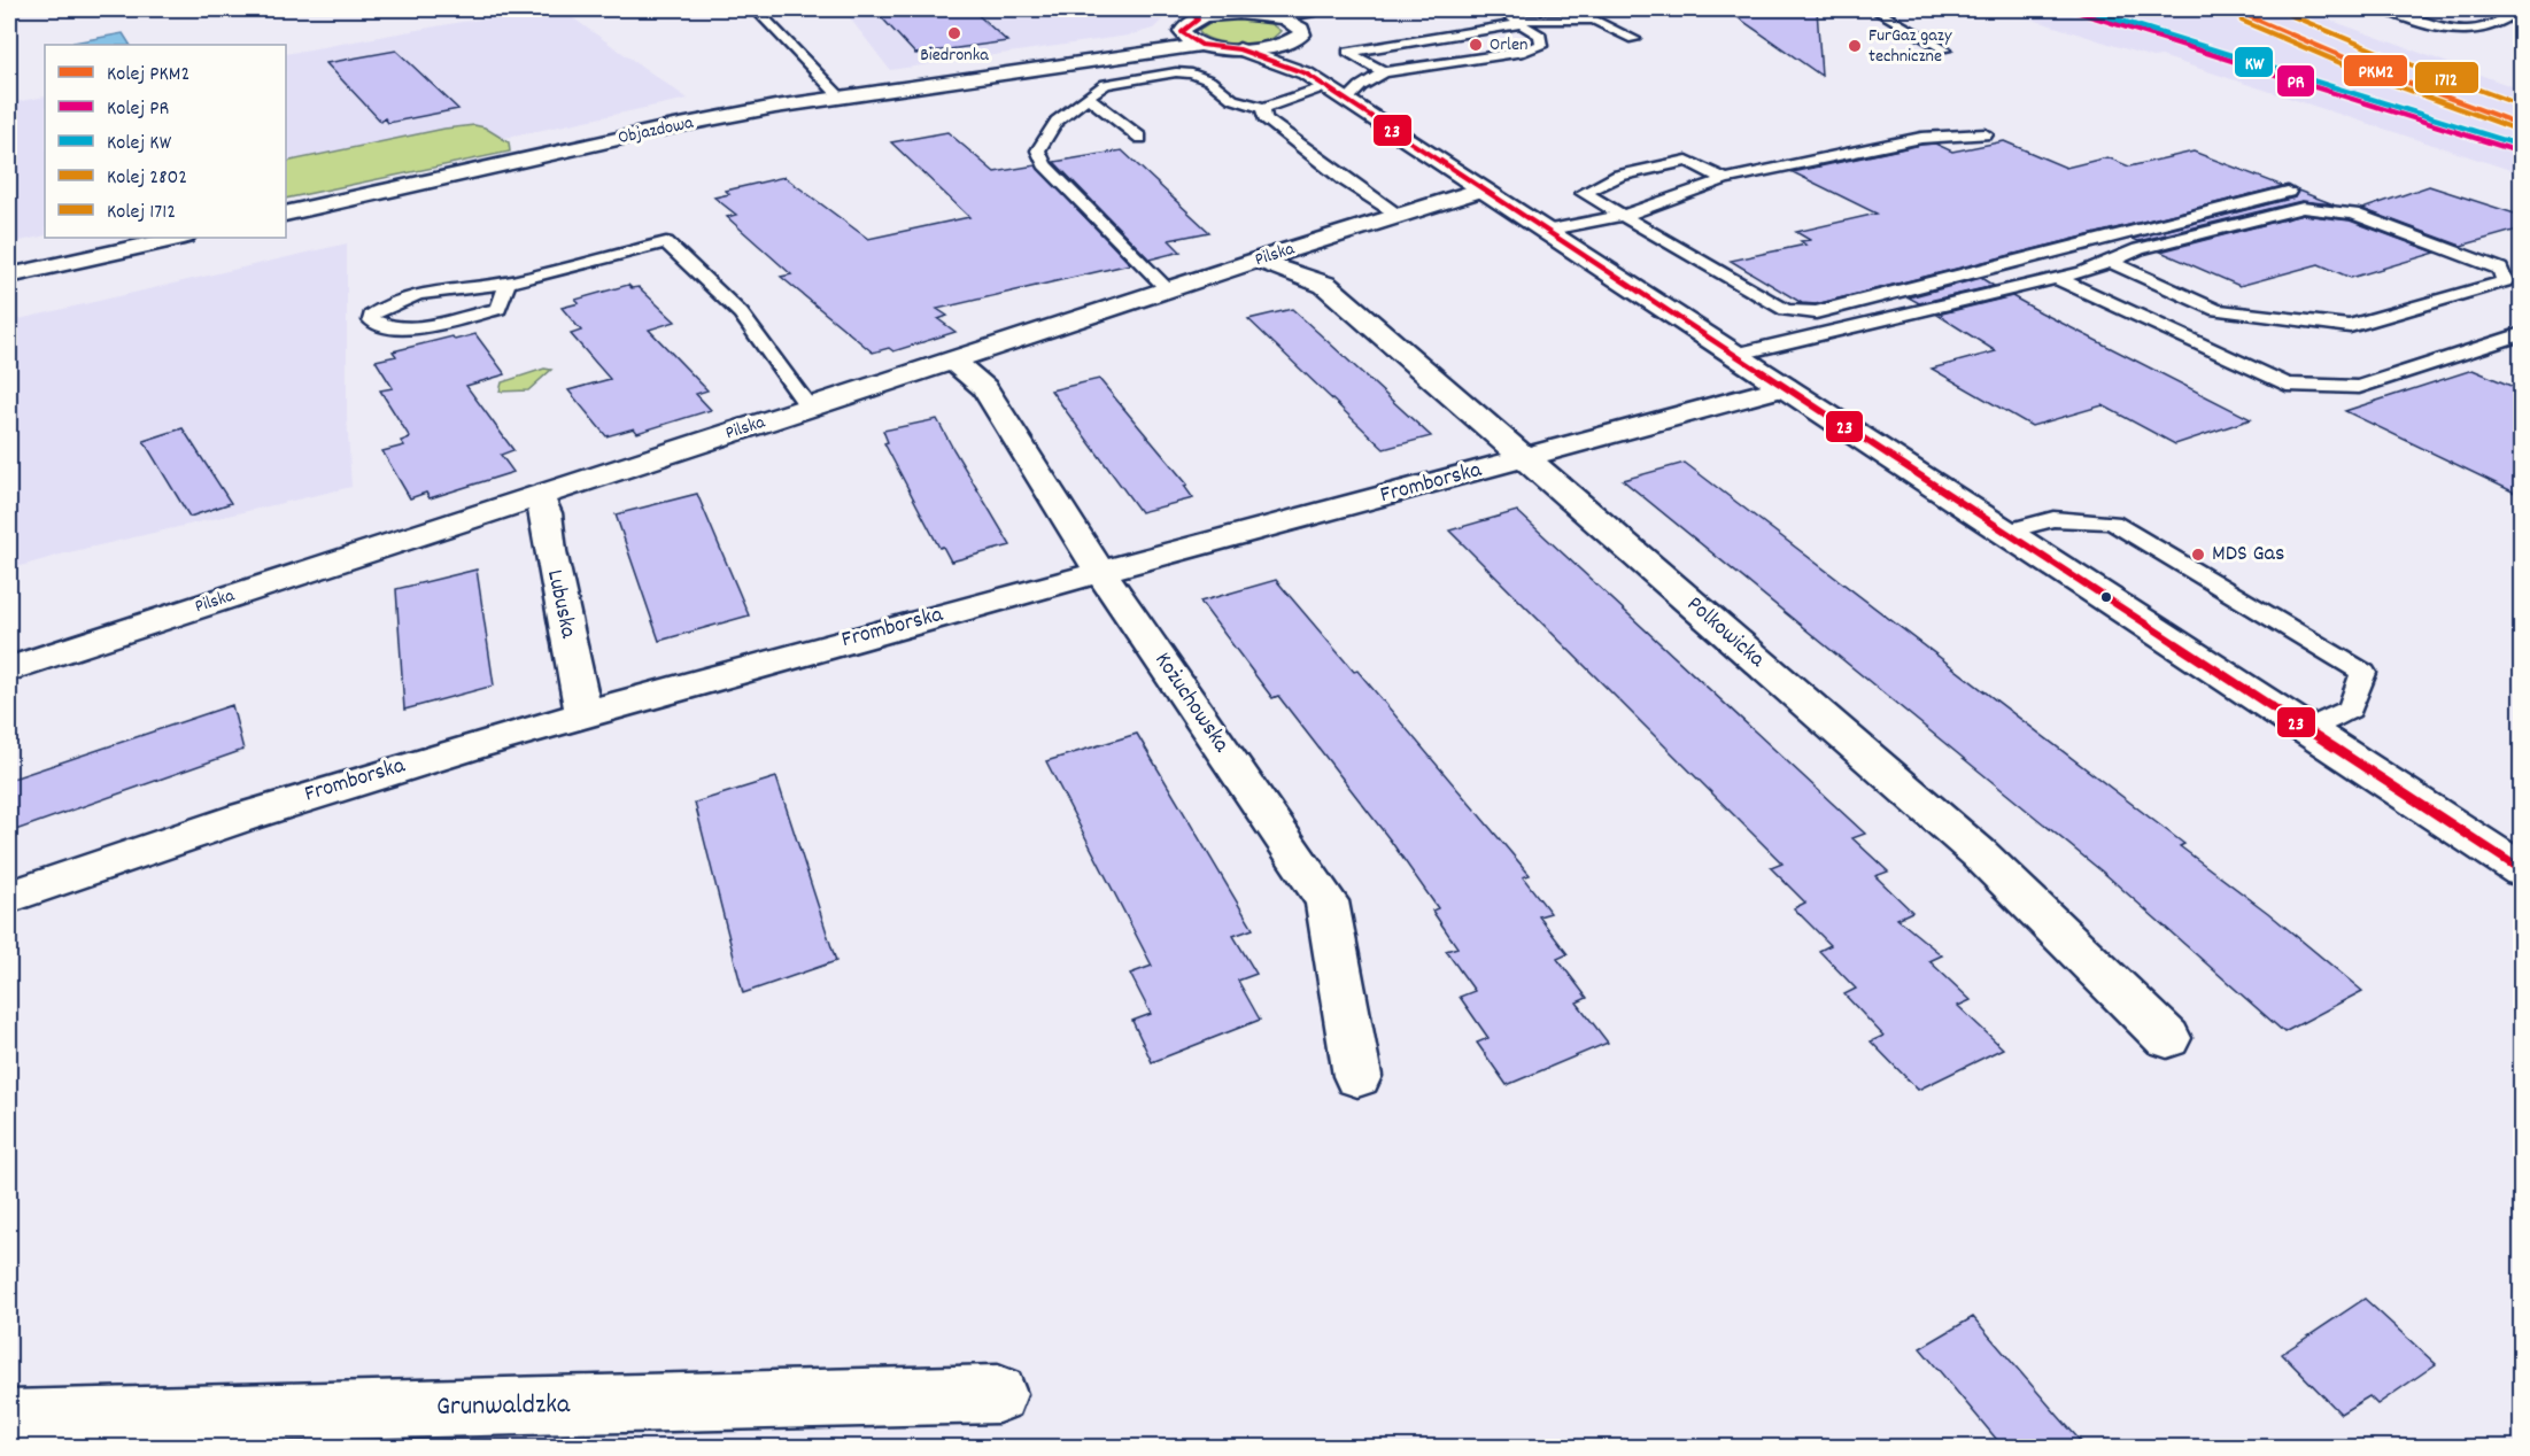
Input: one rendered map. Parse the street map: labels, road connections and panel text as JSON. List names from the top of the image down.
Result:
{
  "streets": {
    "street": [
      "Objazdowa",
      "Pilska",
      "Fromborska",
      "Lubuska",
      "Polkowicka",
      "Kożuchowska",
      "Grunwaldzka"
    ]
  },
  "crossings": [
    ["Pilska", "Lubuska"],
    ["Pilska", "Polkowicka"],
    ["Pilska", "Kożuchowska"],
    ["Fromborska", "Lubuska"],
    ["Fromborska", "Polkowicka"],
    ["Fromborska", "Kożuchowska"]
  ],
  "places": [
    "Biedronka",
    "Orlen",
    "FurGaz gazy techniczne",
    "MDS Gas"
  ],
  "lines": [
    "rail line PKM2",
    "rail line PR",
    "rail line KW",
    "rail line 1712",
    "transit line 23",
    "rail line 2802"
  ],
  "legend": [
    "Kolej PKM2",
    "Kolej PR",
    "Kolej KW",
    "Kolej 2802",
    "Kolej 1712"
  ]
}
